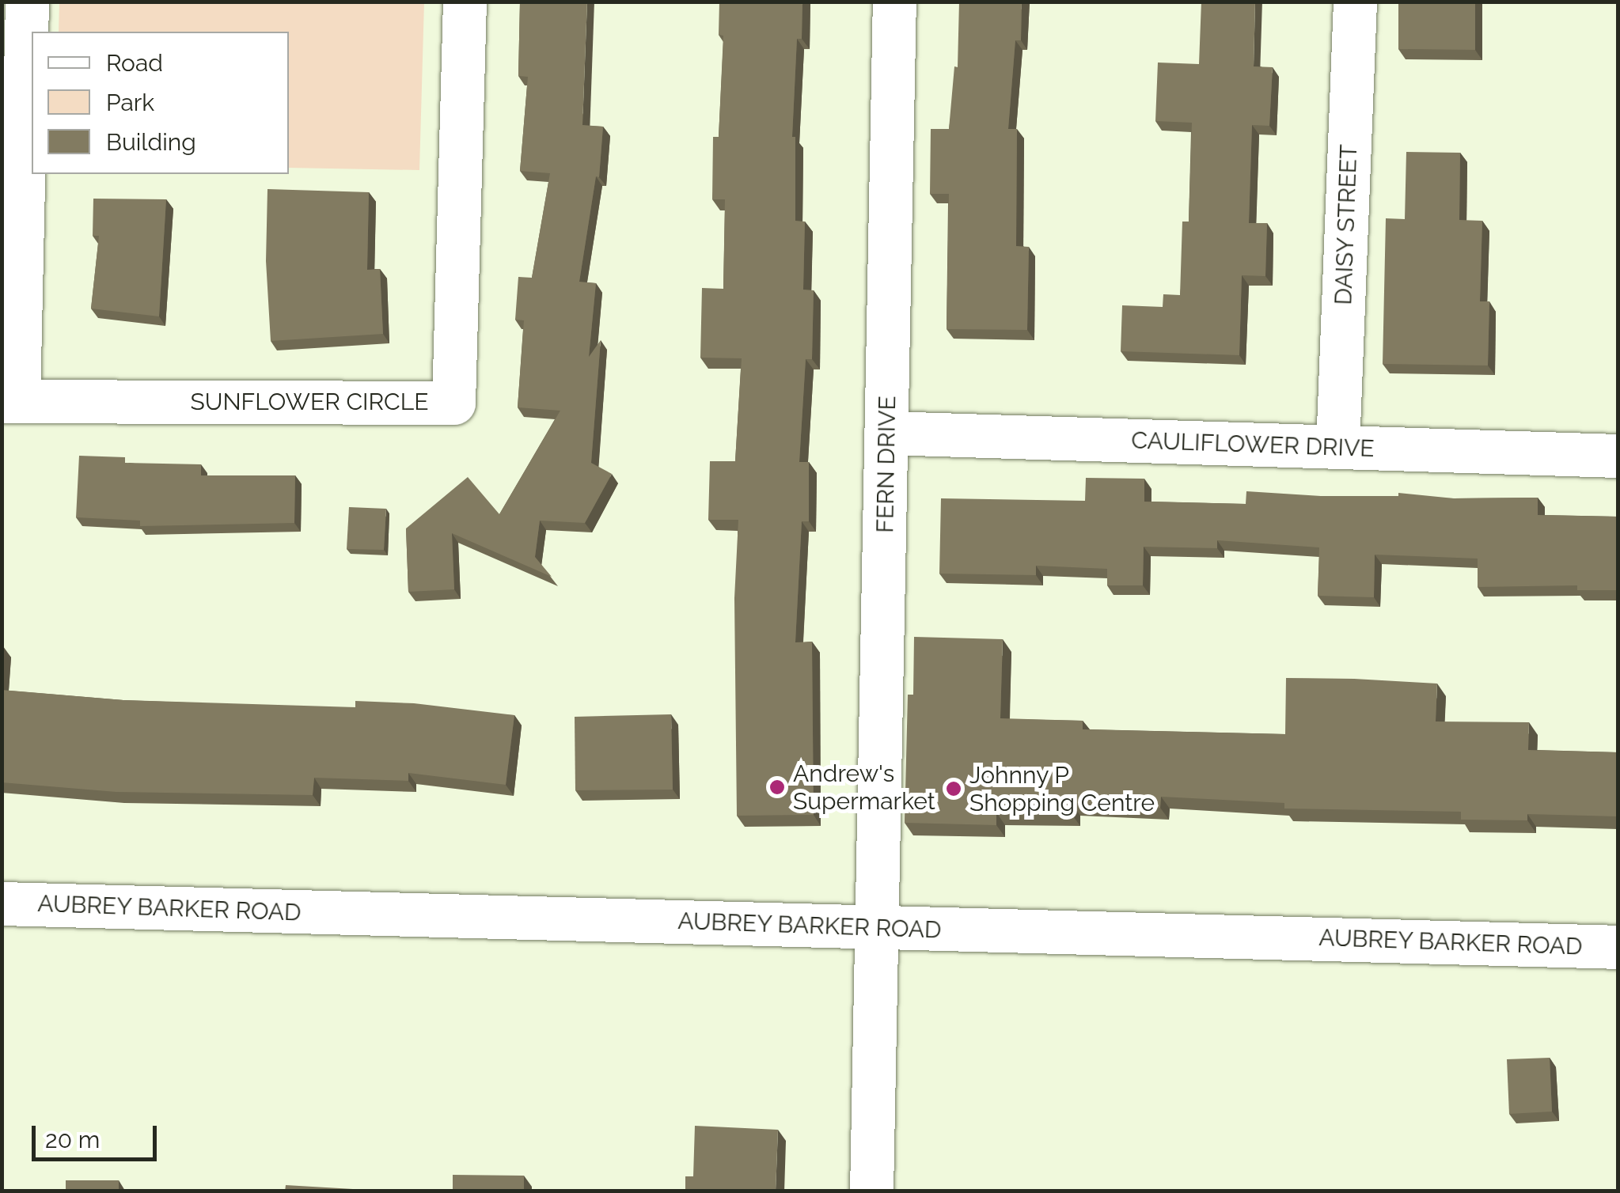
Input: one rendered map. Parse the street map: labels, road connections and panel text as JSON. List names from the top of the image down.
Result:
{
  "streets": {
    "street": [
      "DAISY STREET",
      "SUNFLOWER CIRCLE",
      "CAULIFLOWER DRIVE",
      "FERN DRIVE",
      "AUBREY BARKER ROAD"
    ]
  },
  "crossings": [
    ["DAISY STREET", "CAULIFLOWER DRIVE"],
    ["CAULIFLOWER DRIVE", "FERN DRIVE"],
    ["FERN DRIVE", "AUBREY BARKER ROAD"]
  ],
  "places": ["Andrew's Supermarket", "Johnny P Shopping Centre"],
  "legend": ["Road", "Park", "Building"],
  "scale_bar": "20 m"
}
